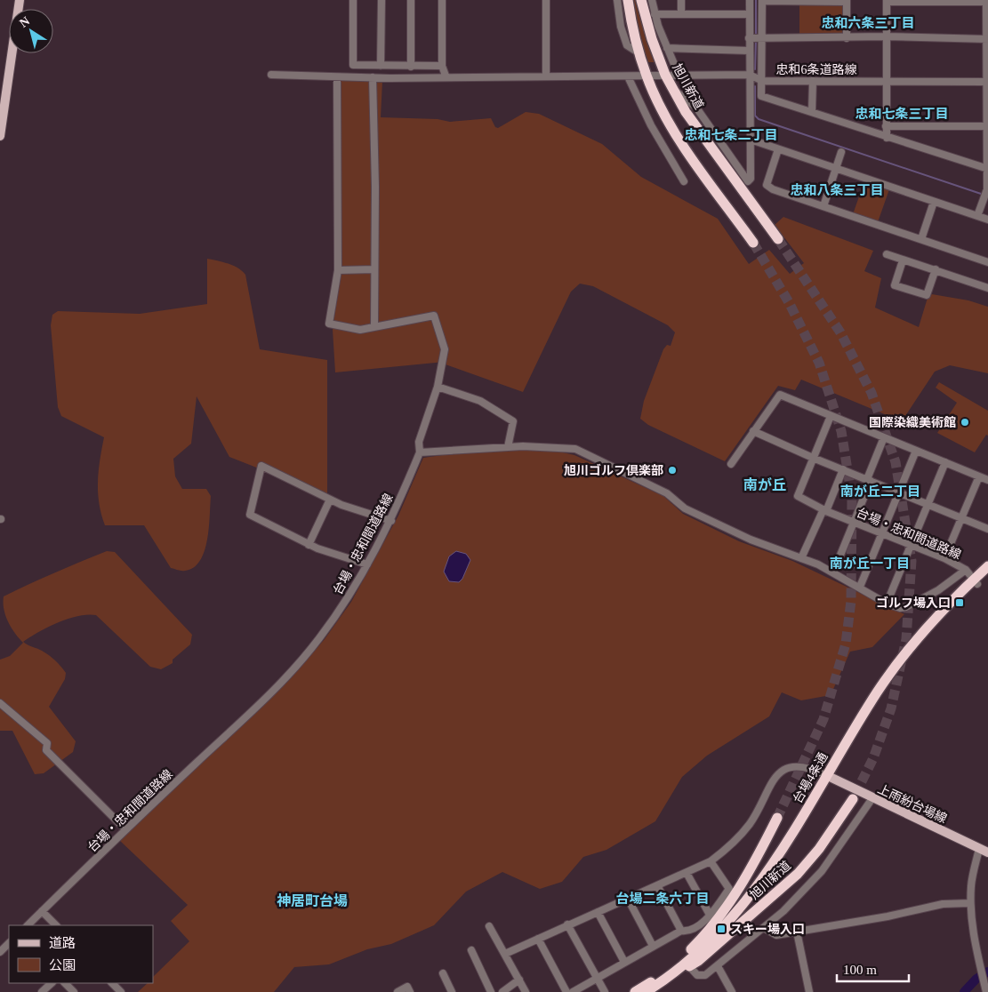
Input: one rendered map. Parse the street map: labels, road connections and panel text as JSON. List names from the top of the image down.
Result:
{
  "streets": {
    "highway": ["旭川新道", "台場4条通"],
    "main road": ["上雨紛台場線"],
    "street": ["忠和6条道路線", "台場・忠和間道路線"]
  },
  "crossings": [
    ["忠和6条道路線", "旭川新道"],
    ["旭川新道", "台場4条通"],
    ["台場・忠和間道路線", "台場4条通"],
    ["台場4条通", "上雨紛台場線"]
  ],
  "districts": [
    "忠和六条三丁目",
    "忠和七条三丁目",
    "忠和七条二丁目",
    "忠和八条三丁目",
    "南が丘",
    "南が丘二丁目",
    "南が丘一丁目",
    "台場二条六丁目",
    "神居町台場"
  ],
  "places": {
    "other": ["国際染織美術館", "旭川ゴルフ倶楽部"],
    "transit": ["ゴルフ場入口", "スキー場入口"]
  },
  "legend": ["道路", "公園"],
  "scale_bar": "100 m",
  "north": "top left"
}
